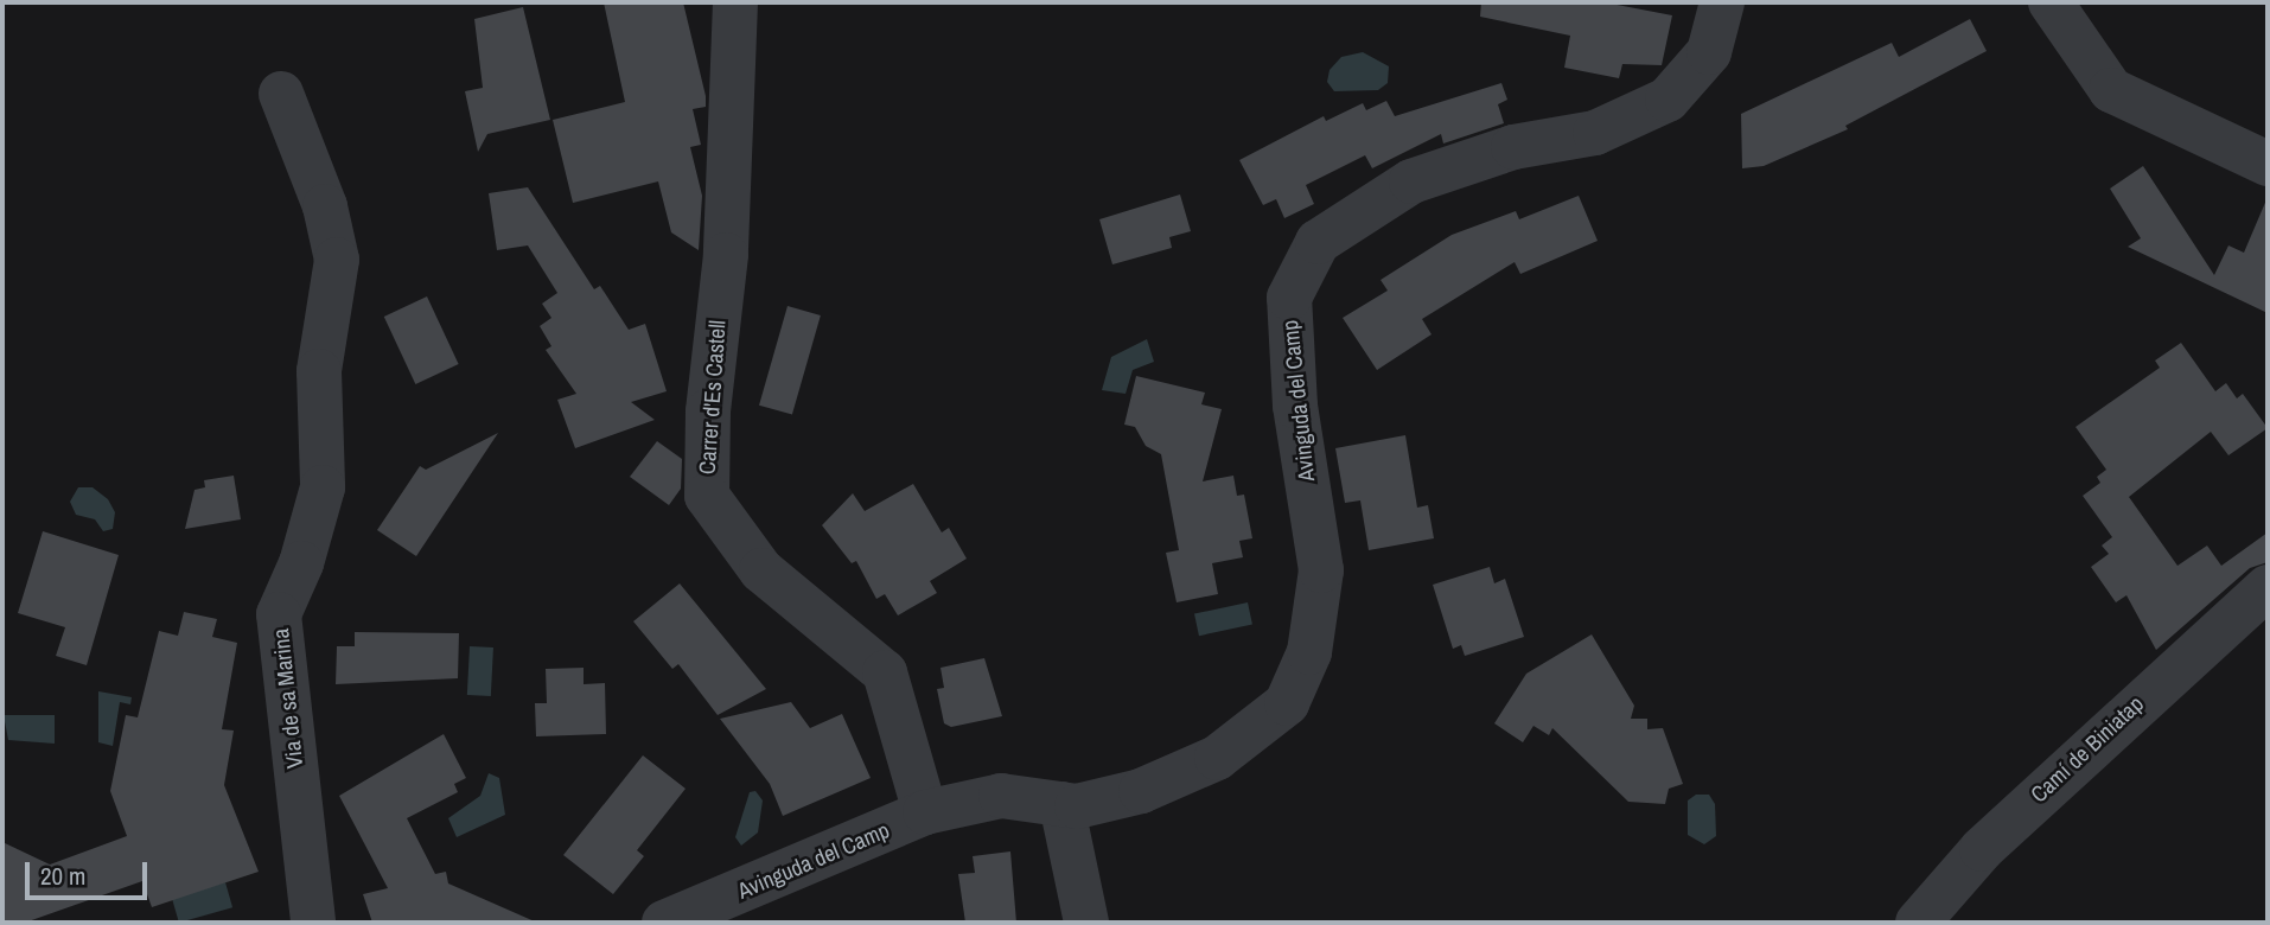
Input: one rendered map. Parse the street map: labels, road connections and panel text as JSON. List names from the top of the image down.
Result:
{
  "streets": {
    "street": [
      "Carrer d'Es Castell",
      "Avinguda del Camp",
      "Via de sa Marina",
      "Camí de Biniatap"
    ]
  },
  "crossings": [
    ["Carrer d'Es Castell", "Avinguda del Camp"]
  ],
  "scale_bar": "20 m"
}
